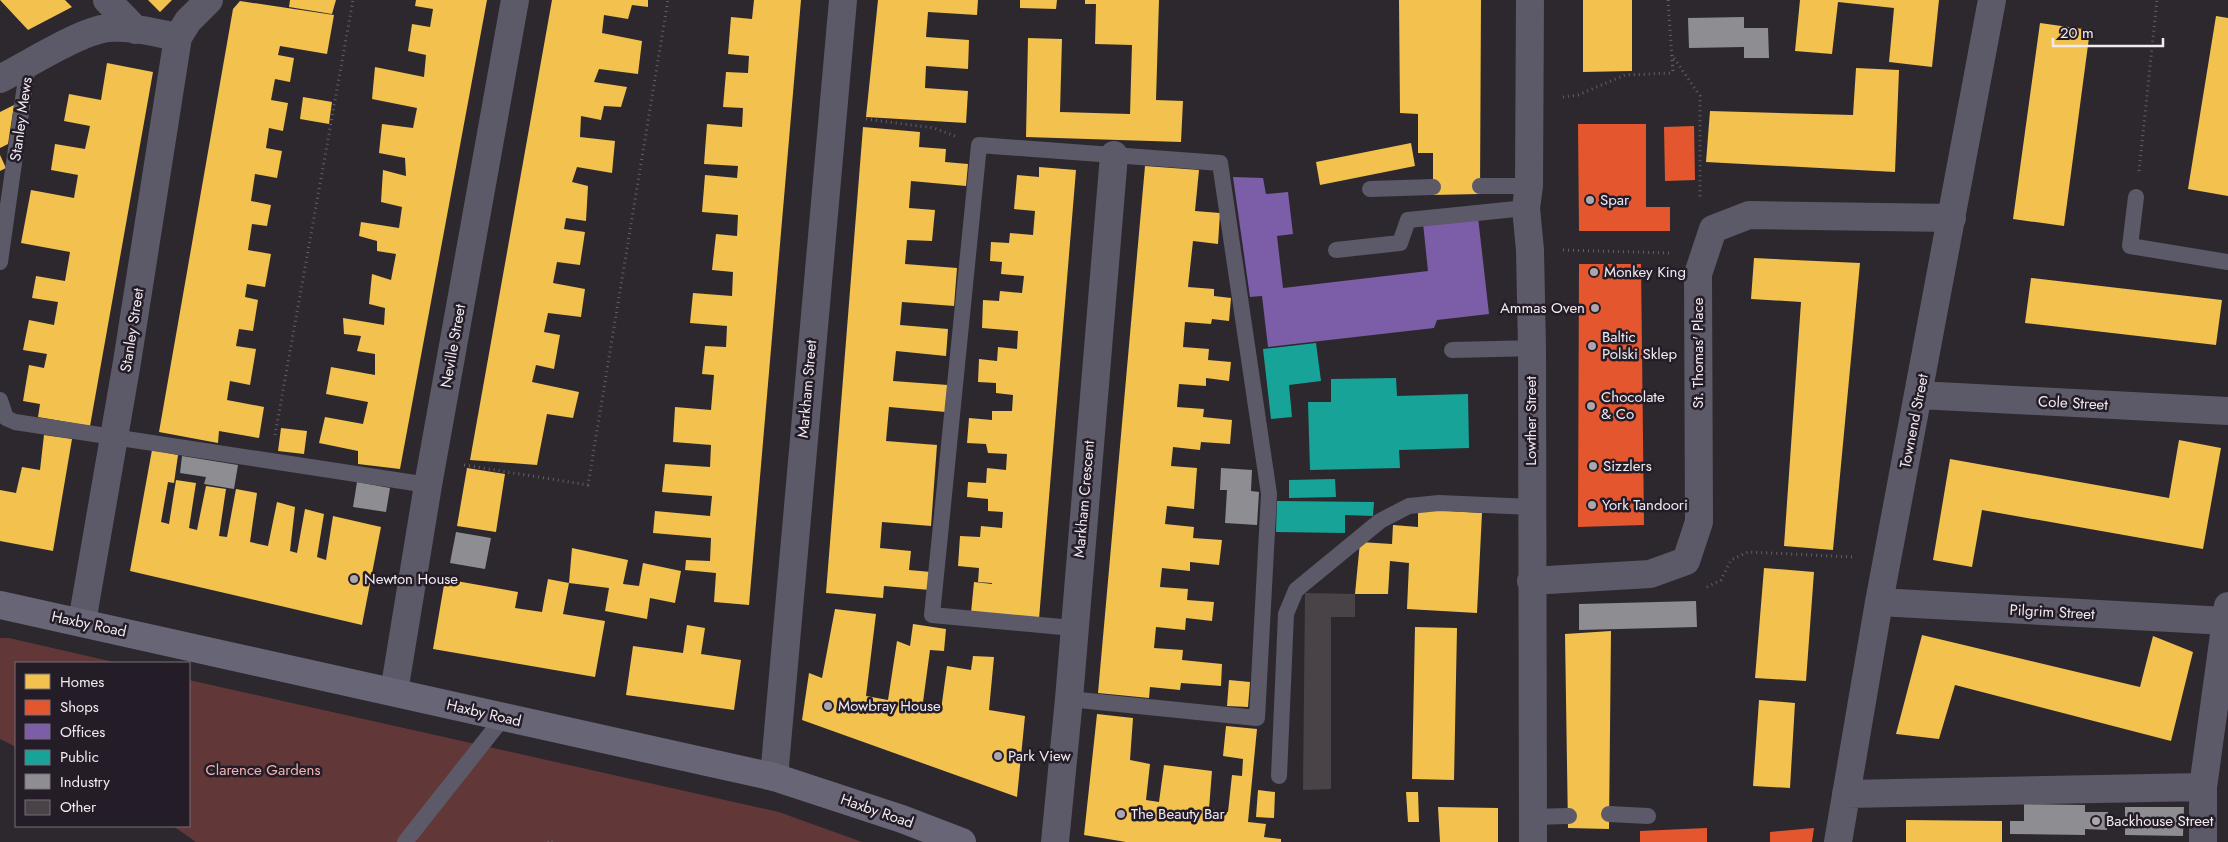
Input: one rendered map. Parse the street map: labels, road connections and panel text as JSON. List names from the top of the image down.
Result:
{
  "streets": {
    "street": [
      "Stanley Street",
      "Neville Street",
      "St. Thomas' Place",
      "Markham Street",
      "Cole Street",
      "Lowther Street",
      "Townend Street",
      "Markham Crescent",
      "Pilgrim Street",
      "Haxby Road"
    ],
    "lane": ["Stanley Mews"]
  },
  "crossings": [
    ["Stanley Street", "Haxby Road"],
    ["Neville Street", "Haxby Road"],
    ["St. Thomas' Place", "Lowther Street"],
    ["Markham Street", "Haxby Road"],
    ["Cole Street", "Townend Street"],
    ["Townend Street", "Pilgrim Street"]
  ],
  "parks": ["Clarence Gardens"],
  "places": [
    "Spar",
    "Monkey King",
    "Ammas Oven",
    "Baltic Polski Sklep",
    "Chocolate & Co",
    "Sizzlers",
    "York Tandoori",
    "Newton House",
    "Mowbray House",
    "Park View",
    "The Beauty Bar",
    "Backhouse Street"
  ],
  "legend": [
    "Homes",
    "Shops",
    "Offices",
    "Public",
    "Industry",
    "Other"
  ],
  "scale_bar": "20 m"
}
